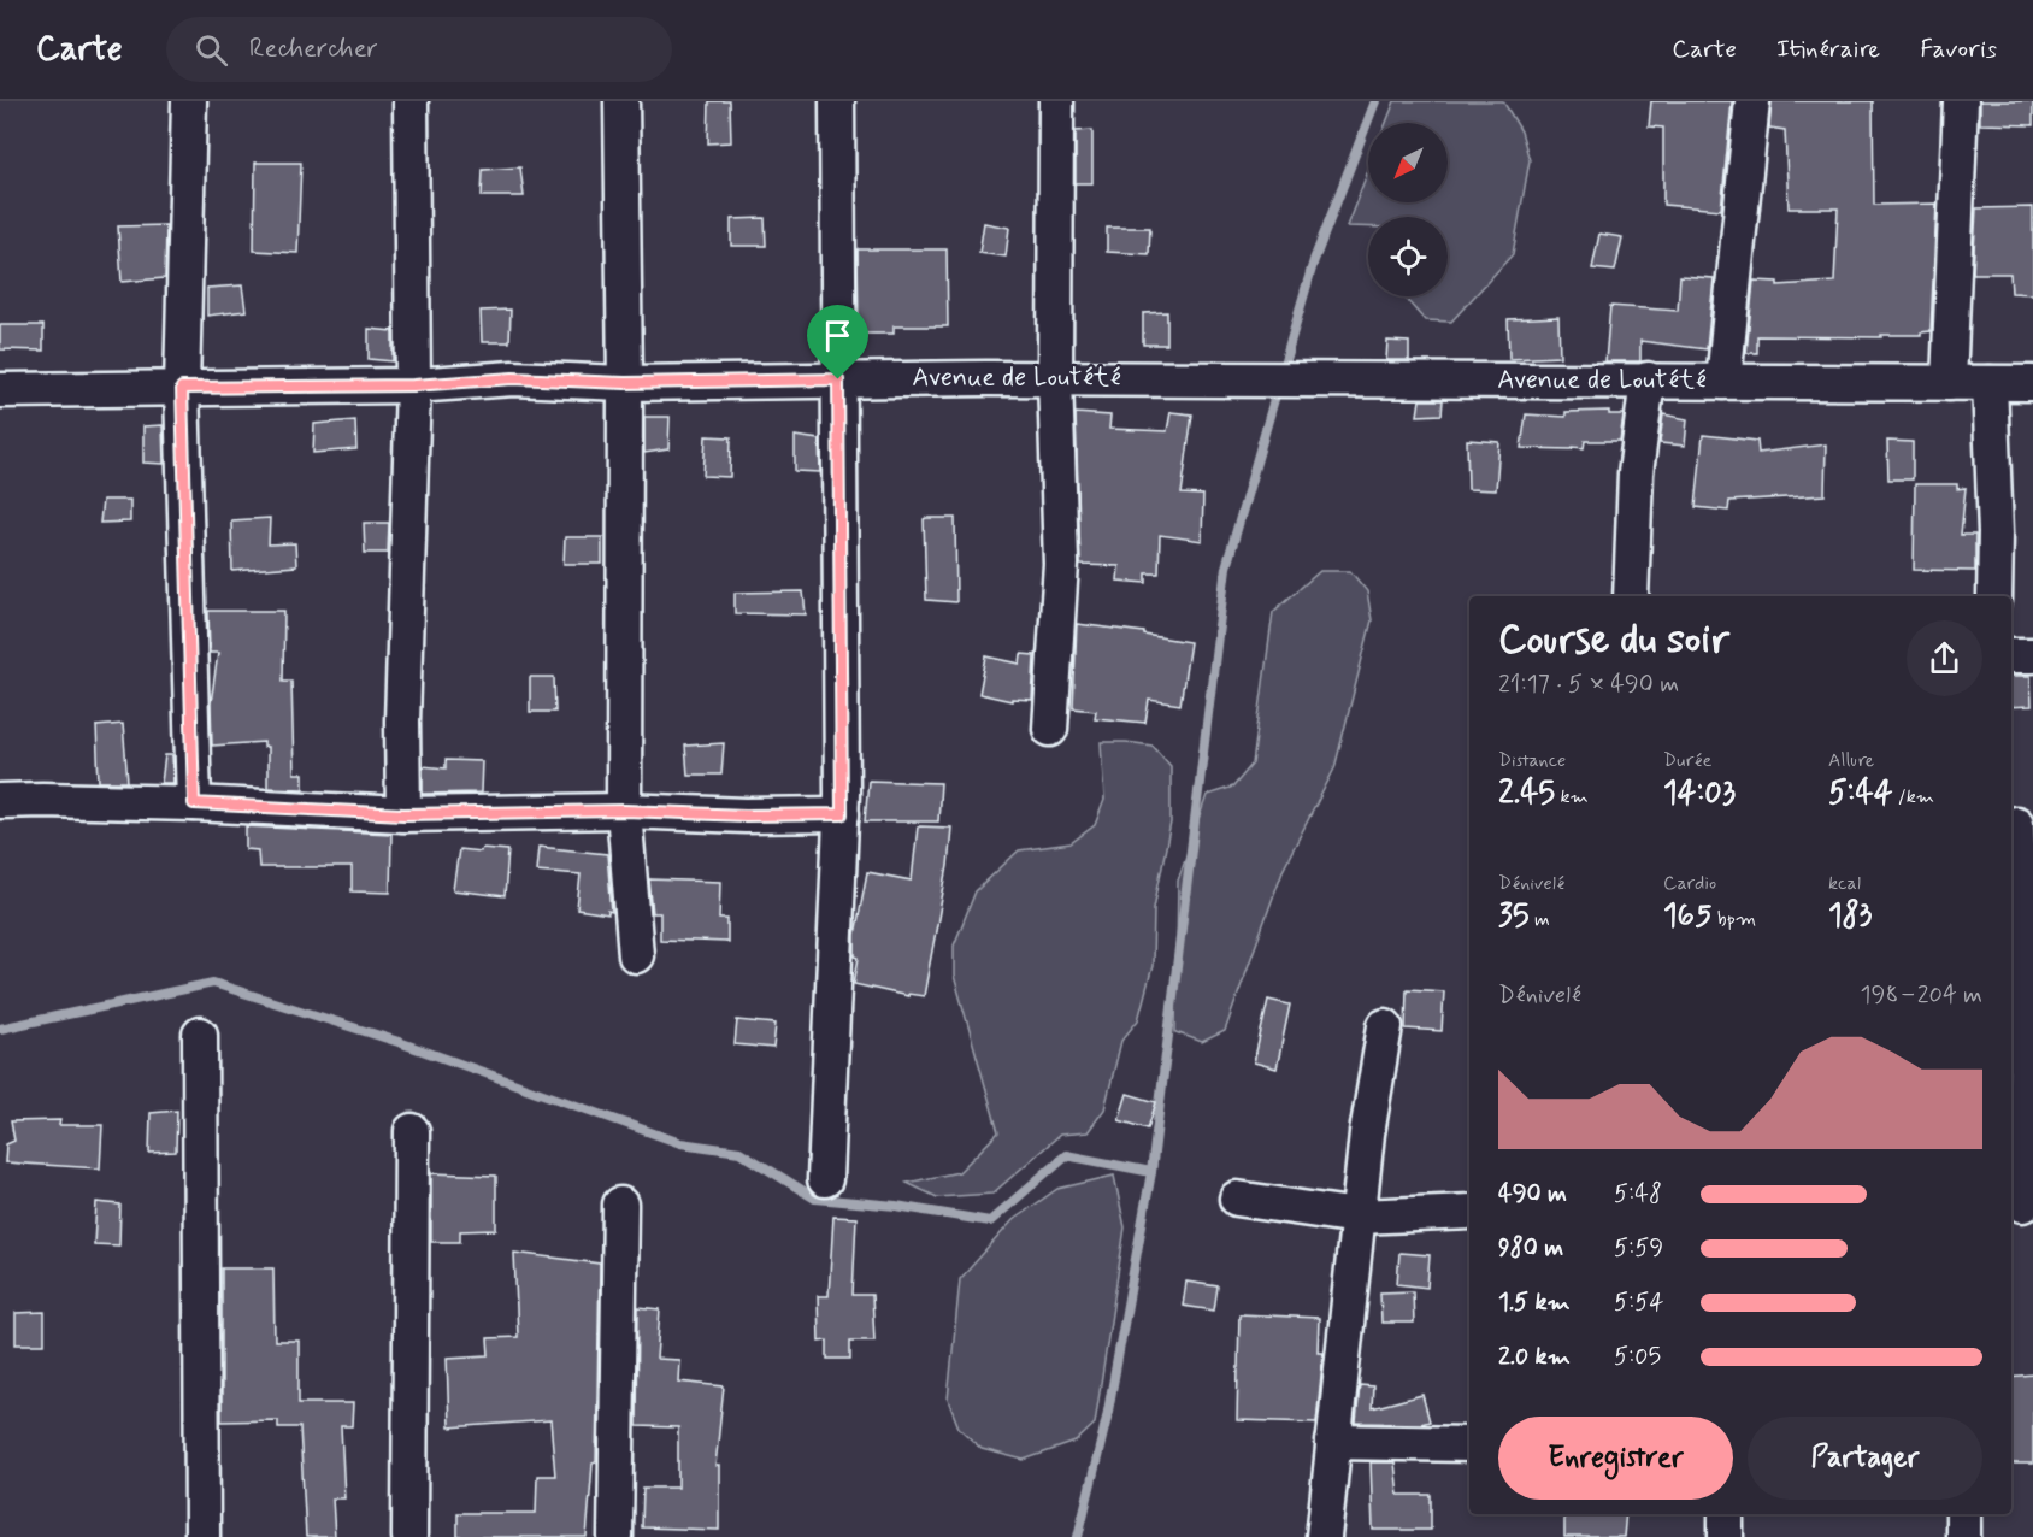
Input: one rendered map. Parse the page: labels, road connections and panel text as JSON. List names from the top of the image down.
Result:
{
  "streets": {
    "street": ["Avenue de Loutété"]
  },
  "north": "bottom left",
  "page": {
    "header": "Carte",
    "search": "Rechercher",
    "nav": ["Carte", "Itinéraire", "Favoris"],
    "heading": ["Course du soir", "21:17 · 5 × 490 m"],
    "stats": [
      ["Distance", "2.45 km"],
      ["Durée", "14:03"],
      ["Allure", "5:44 /km"],
      ["Dénivelé", "35 m"],
      ["Cardio", "165 bpm"],
      ["kcal", "183"]
    ],
    "chart": ["Dénivelé", "198–204 m"],
    "list": [
      {
        "name": "490 m",
        "note": "5:48"
      },
      {
        "name": "980 m",
        "note": "5:59"
      },
      {
        "name": "1.5 km",
        "note": "5:54"
      },
      {
        "name": "2.0 km",
        "note": "5:05"
      }
    ],
    "buttons": ["Enregistrer", "Partager"]
  }
}
